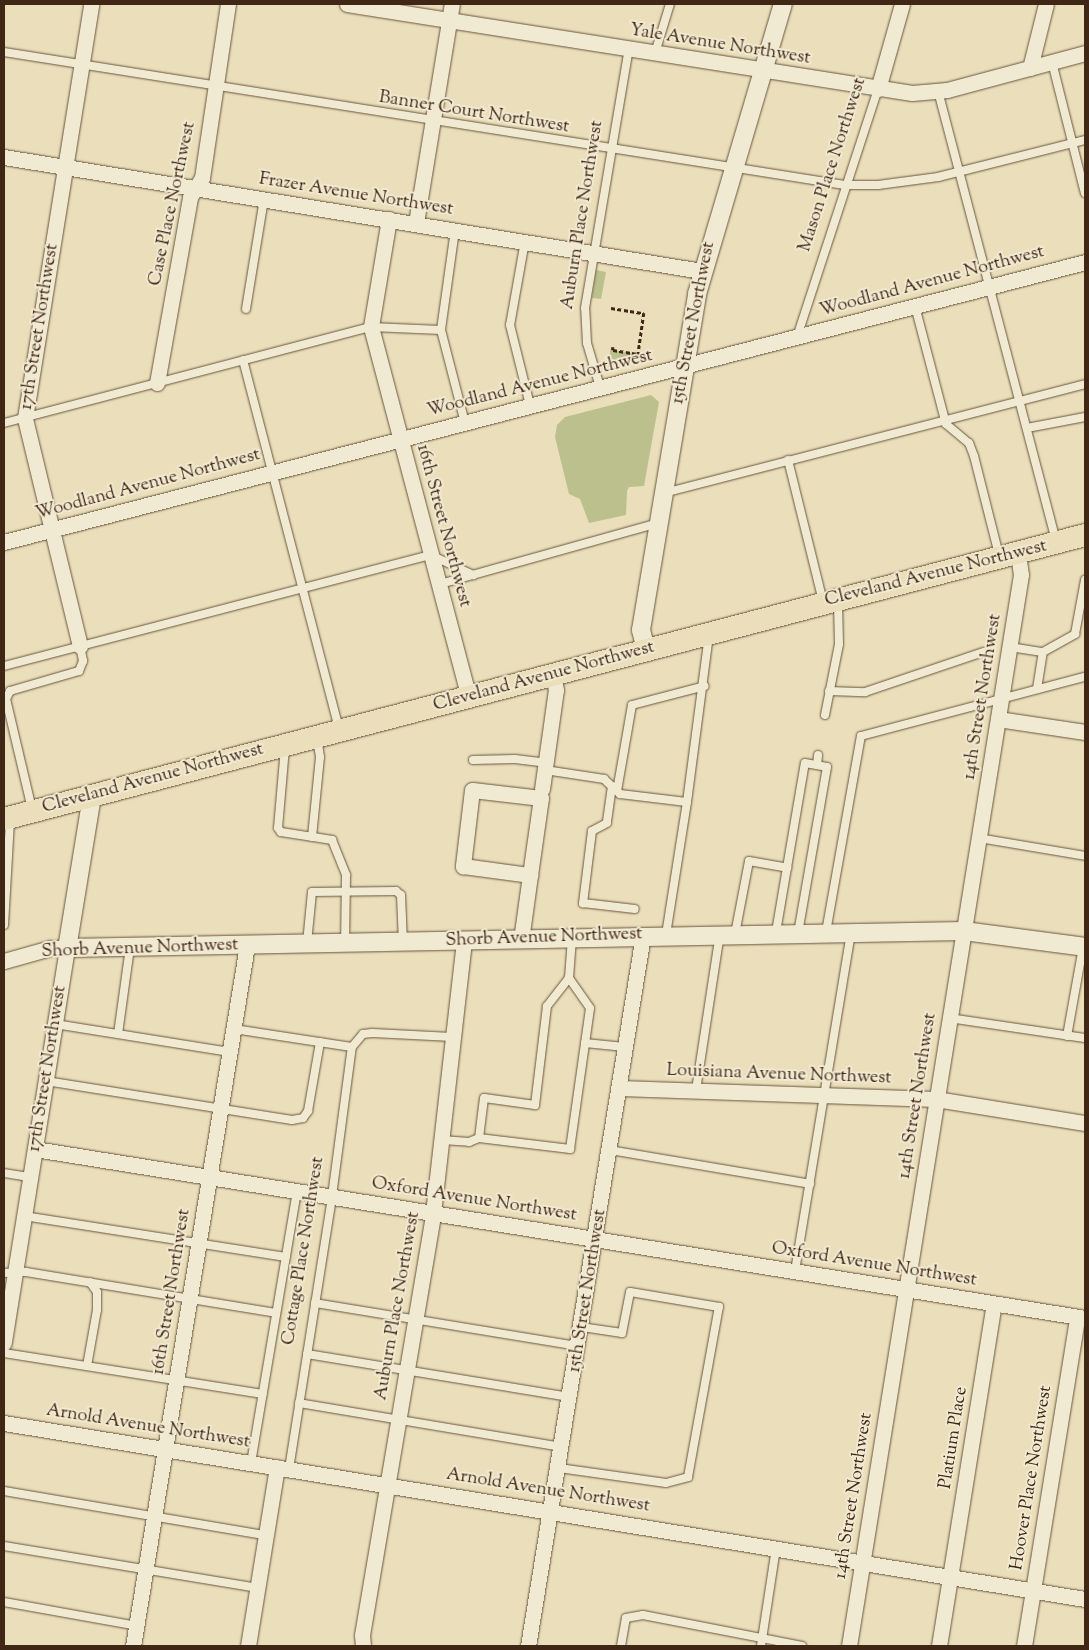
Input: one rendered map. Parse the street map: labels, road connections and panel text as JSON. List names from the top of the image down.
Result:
{
  "streets": {
    "main road": ["Cleveland Avenue Northwest"],
    "street": [
      "Yale Avenue Northwest",
      "Mason Place Northwest",
      "Frazer Avenue Northwest",
      "Case Place Northwest",
      "Auburn Place Northwest",
      "Woodland Avenue Northwest",
      "15th Street Northwest",
      "17th Street Northwest",
      "16th Street Northwest",
      "14th Street Northwest",
      "Shorb Avenue Northwest",
      "Louisiana Avenue Northwest",
      "Oxford Avenue Northwest",
      "Cottage Place Northwest",
      "Arnold Avenue Northwest",
      "Platium Place",
      "Hoover Place Northwest"
    ],
    "lane": ["Banner Court Northwest"]
  },
  "crossings": [
    ["Yale Avenue Northwest", "Mason Place Northwest"],
    ["Yale Avenue Northwest", "Auburn Place Northwest"],
    ["Yale Avenue Northwest", "15th Street Northwest"],
    ["Banner Court Northwest", "Mason Place Northwest"],
    ["Banner Court Northwest", "Case Place Northwest"],
    ["Banner Court Northwest", "Auburn Place Northwest"],
    ["Banner Court Northwest", "15th Street Northwest"],
    ["Banner Court Northwest", "17th Street Northwest"],
    ["Mason Place Northwest", "Woodland Avenue Northwest"],
    ["Frazer Avenue Northwest", "Case Place Northwest"],
    ["Frazer Avenue Northwest", "Auburn Place Northwest"],
    ["Frazer Avenue Northwest", "15th Street Northwest"],
    ["Frazer Avenue Northwest", "17th Street Northwest"],
    ["Frazer Avenue Northwest", "16th Street Northwest"],
    ["Auburn Place Northwest", "Woodland Avenue Northwest"],
    ["Auburn Place Northwest", "Shorb Avenue Northwest"],
    ["Auburn Place Northwest", "Oxford Avenue Northwest"],
    ["Auburn Place Northwest", "Cottage Place Northwest"],
    ["Auburn Place Northwest", "Arnold Avenue Northwest"],
    ["Woodland Avenue Northwest", "15th Street Northwest"],
    ["Woodland Avenue Northwest", "17th Street Northwest"],
    ["Woodland Avenue Northwest", "16th Street Northwest"],
    ["15th Street Northwest", "Cleveland Avenue Northwest"],
    ["15th Street Northwest", "Shorb Avenue Northwest"],
    ["15th Street Northwest", "Louisiana Avenue Northwest"],
    ["15th Street Northwest", "Oxford Avenue Northwest"],
    ["15th Street Northwest", "Arnold Avenue Northwest"],
    ["17th Street Northwest", "Cleveland Avenue Northwest"],
    ["17th Street Northwest", "Shorb Avenue Northwest"],
    ["17th Street Northwest", "Oxford Avenue Northwest"],
    ["16th Street Northwest", "Cleveland Avenue Northwest"],
    ["16th Street Northwest", "Shorb Avenue Northwest"],
    ["16th Street Northwest", "Oxford Avenue Northwest"],
    ["16th Street Northwest", "Arnold Avenue Northwest"],
    ["Cleveland Avenue Northwest", "14th Street Northwest"],
    ["14th Street Northwest", "Shorb Avenue Northwest"],
    ["14th Street Northwest", "Louisiana Avenue Northwest"],
    ["14th Street Northwest", "Oxford Avenue Northwest"],
    ["14th Street Northwest", "Arnold Avenue Northwest"],
    ["Oxford Avenue Northwest", "Cottage Place Northwest"],
    ["Oxford Avenue Northwest", "Platium Place"],
    ["Oxford Avenue Northwest", "Hoover Place Northwest"],
    ["Cottage Place Northwest", "Arnold Avenue Northwest"],
    ["Arnold Avenue Northwest", "Platium Place"],
    ["Arnold Avenue Northwest", "Hoover Place Northwest"]
  ]
}
